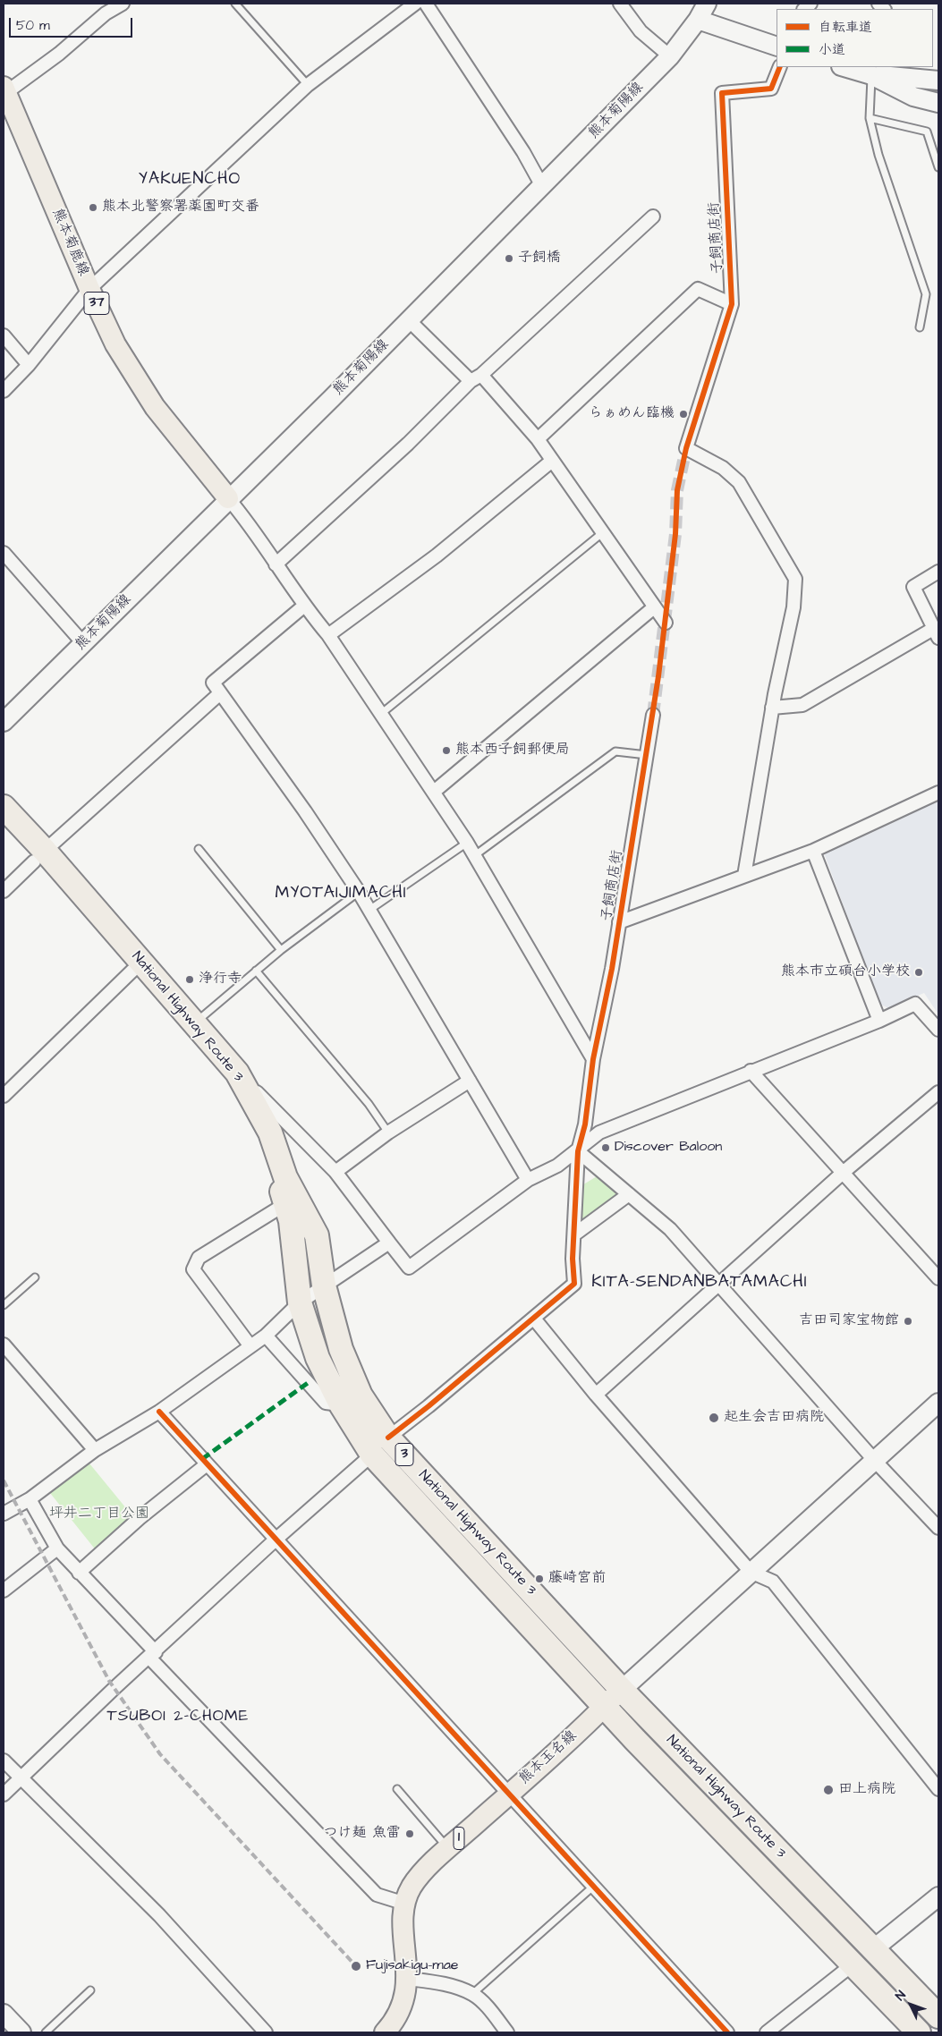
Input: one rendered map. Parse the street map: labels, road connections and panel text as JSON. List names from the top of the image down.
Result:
{
  "streets": {
    "highway": ["National Highway Route 3", "3"],
    "main road": [
      "熊本菊陽線",
      "熊本菊鹿線",
      "37",
      "熊本玉名線",
      "1"
    ],
    "street": ["子飼商店街"]
  },
  "crossings": [
    ["熊本菊陽線", "熊本菊鹿線"],
    ["子飼商店街", "National Highway Route 3"],
    ["National Highway Route 3", "熊本玉名線"]
  ],
  "districts": [
    "YAKUENCHO",
    "MYOTAIJIMACHI",
    "KITA-SENDANBATAMACHI",
    "TSUBOI 2-CHOME"
  ],
  "parks": ["坪井二丁目公園"],
  "places": [
    "熊本北警察署薬園町交番",
    "子飼橋",
    "らぁめん臨機",
    "熊本西子飼郵便局",
    "熊本市立碩台小学校",
    "浄行寺",
    "Discover Baloon",
    "吉田司家宝物館",
    "起生会吉田病院",
    "藤崎宮前",
    "田上病院",
    "つけ麺 魚雷",
    "Fujisakigu-mae"
  ],
  "legend": ["自転車道", "小道"],
  "scale_bar": "50 m",
  "north": "top left"
}
